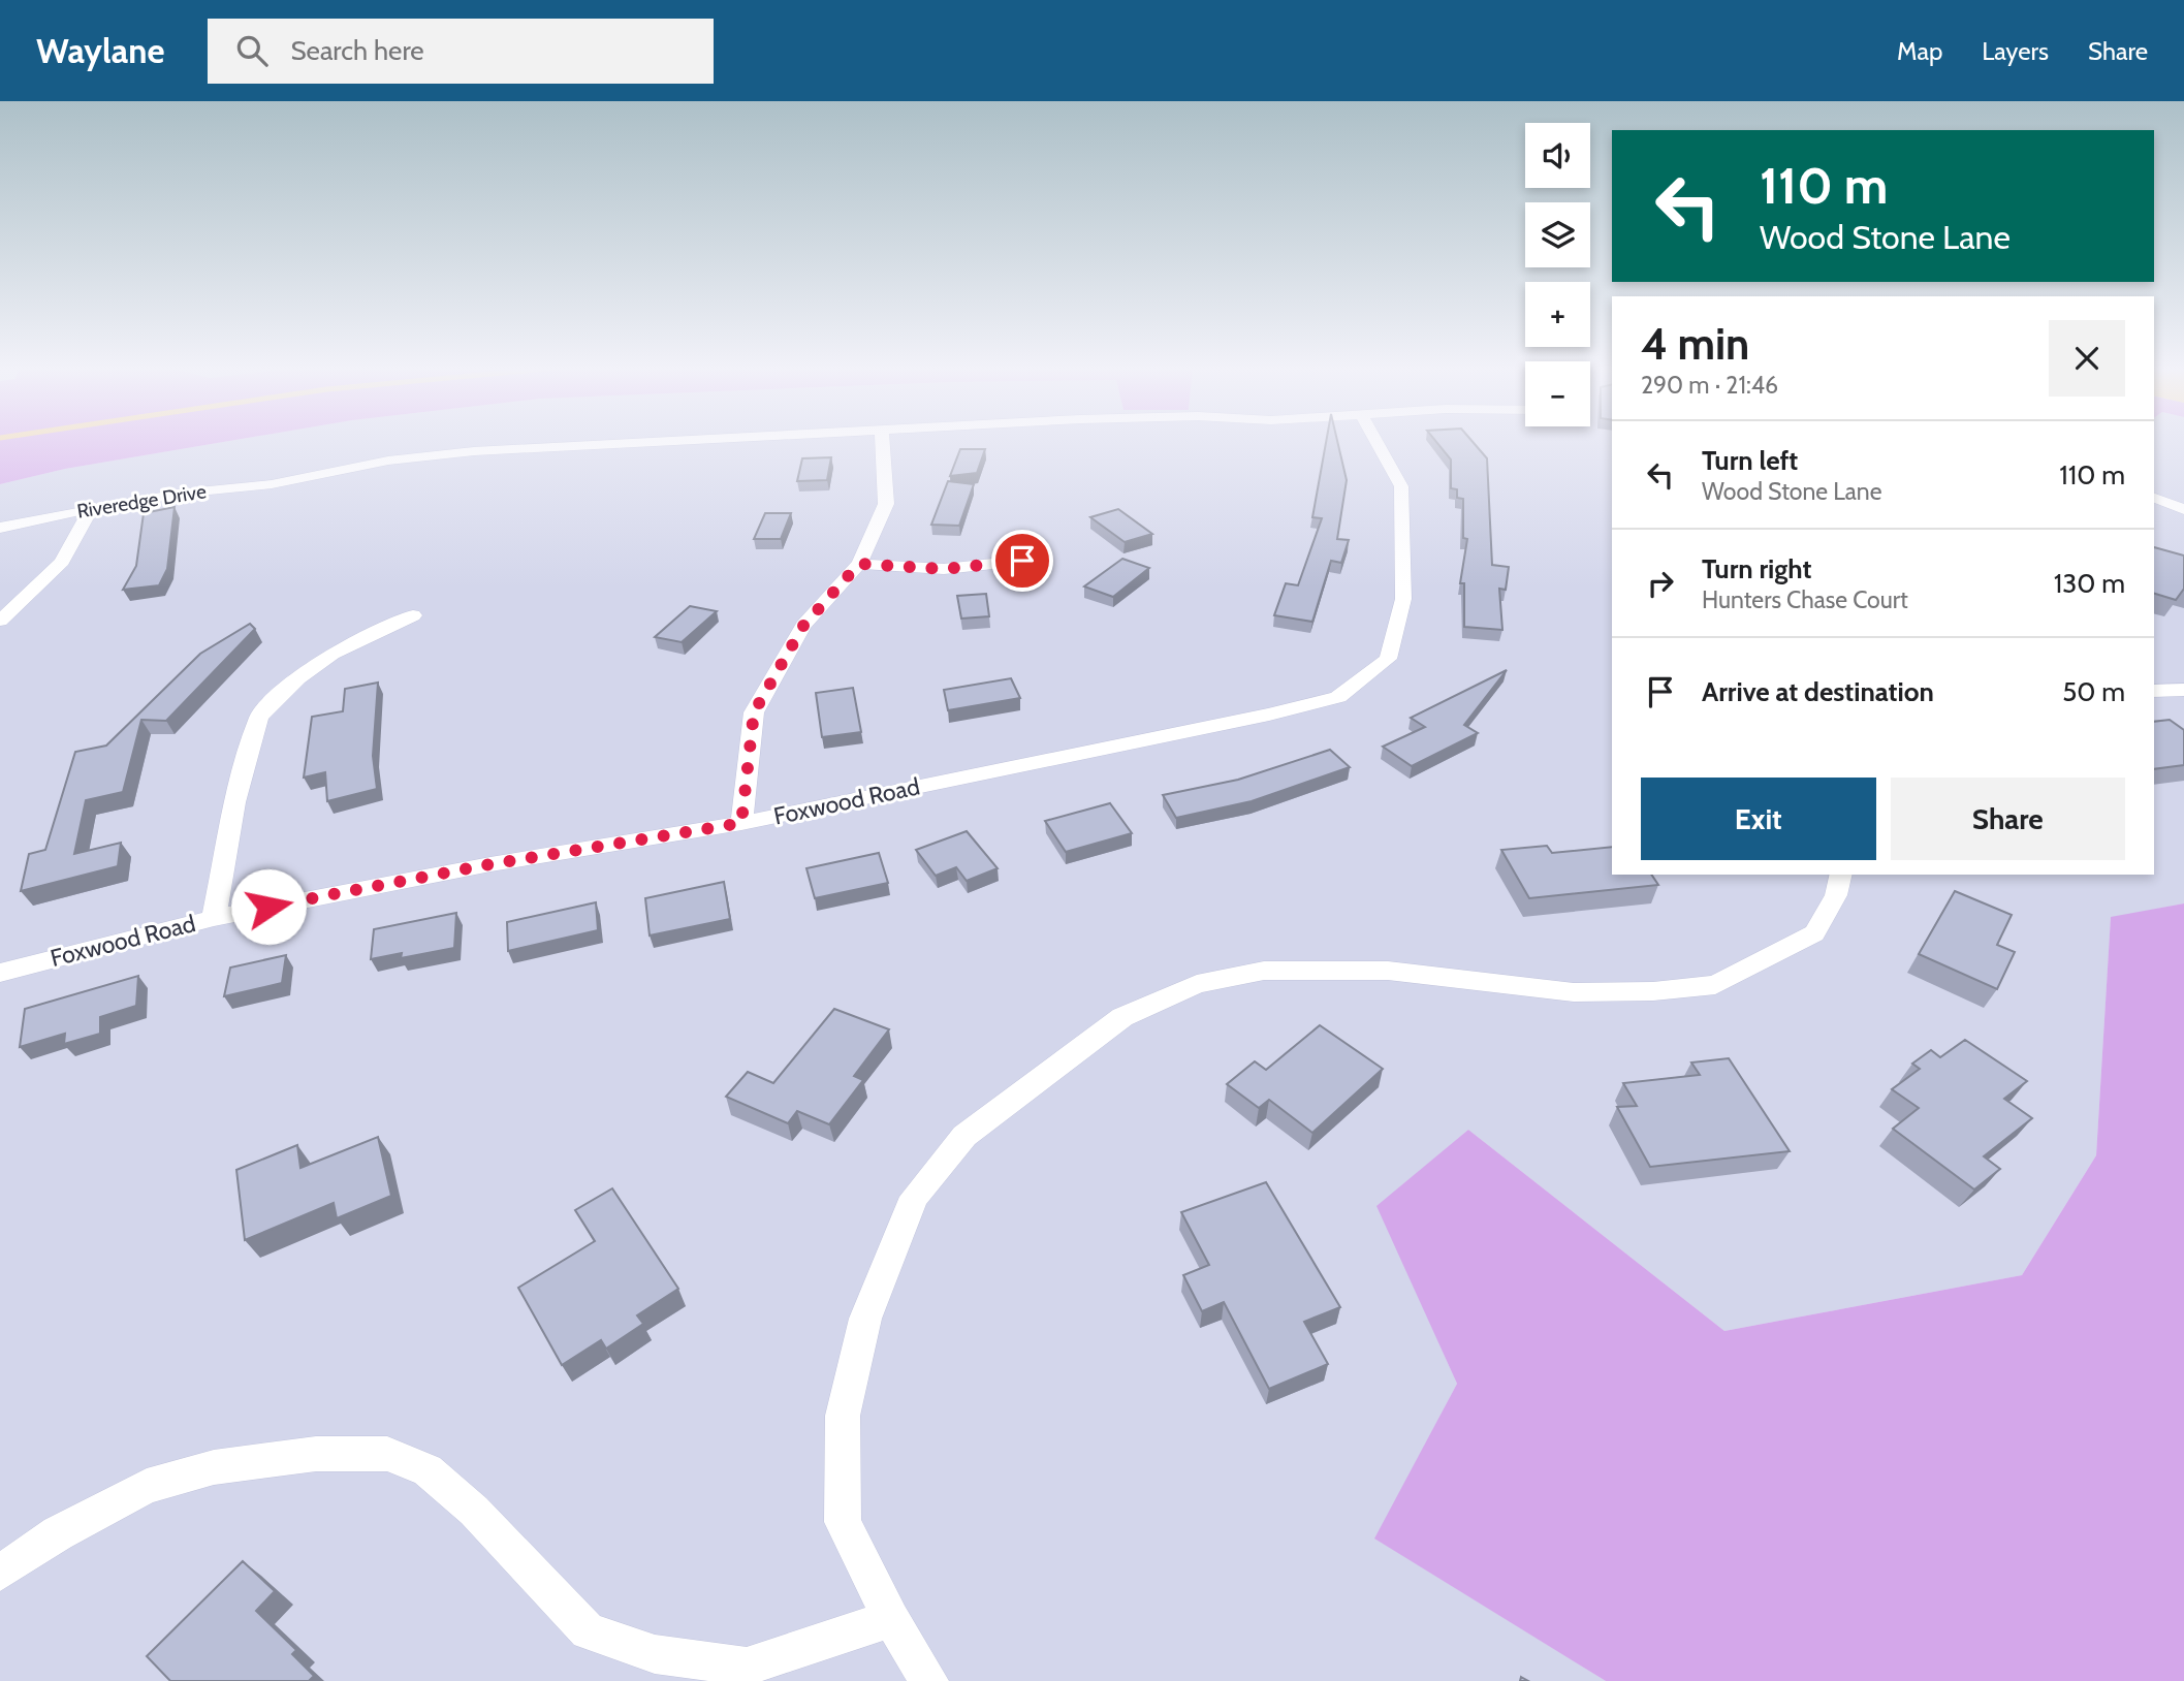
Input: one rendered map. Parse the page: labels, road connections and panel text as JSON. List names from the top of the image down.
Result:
{
  "streets": {
    "street": ["Riveredge Drive", "Foxwood Road"]
  },
  "page": {
    "header": "Waylane",
    "search": "Search here",
    "nav": ["Map", "Layers", "Share"],
    "map_buttons": ["+", "−"],
    "turn": ["110 m", "Wood Stone Lane"],
    "heading": ["4 min", "290 m · 21:46"],
    "list": [
      {
        "name": "Turn left",
        "note": "Wood Stone Lane",
        "value": "110 m"
      },
      {
        "name": "Turn right",
        "note": "Hunters Chase Court",
        "value": "130 m"
      },
      {
        "name": "Arrive at destination",
        "value": "50 m"
      }
    ],
    "buttons": ["Exit", "Share"]
  }
}
